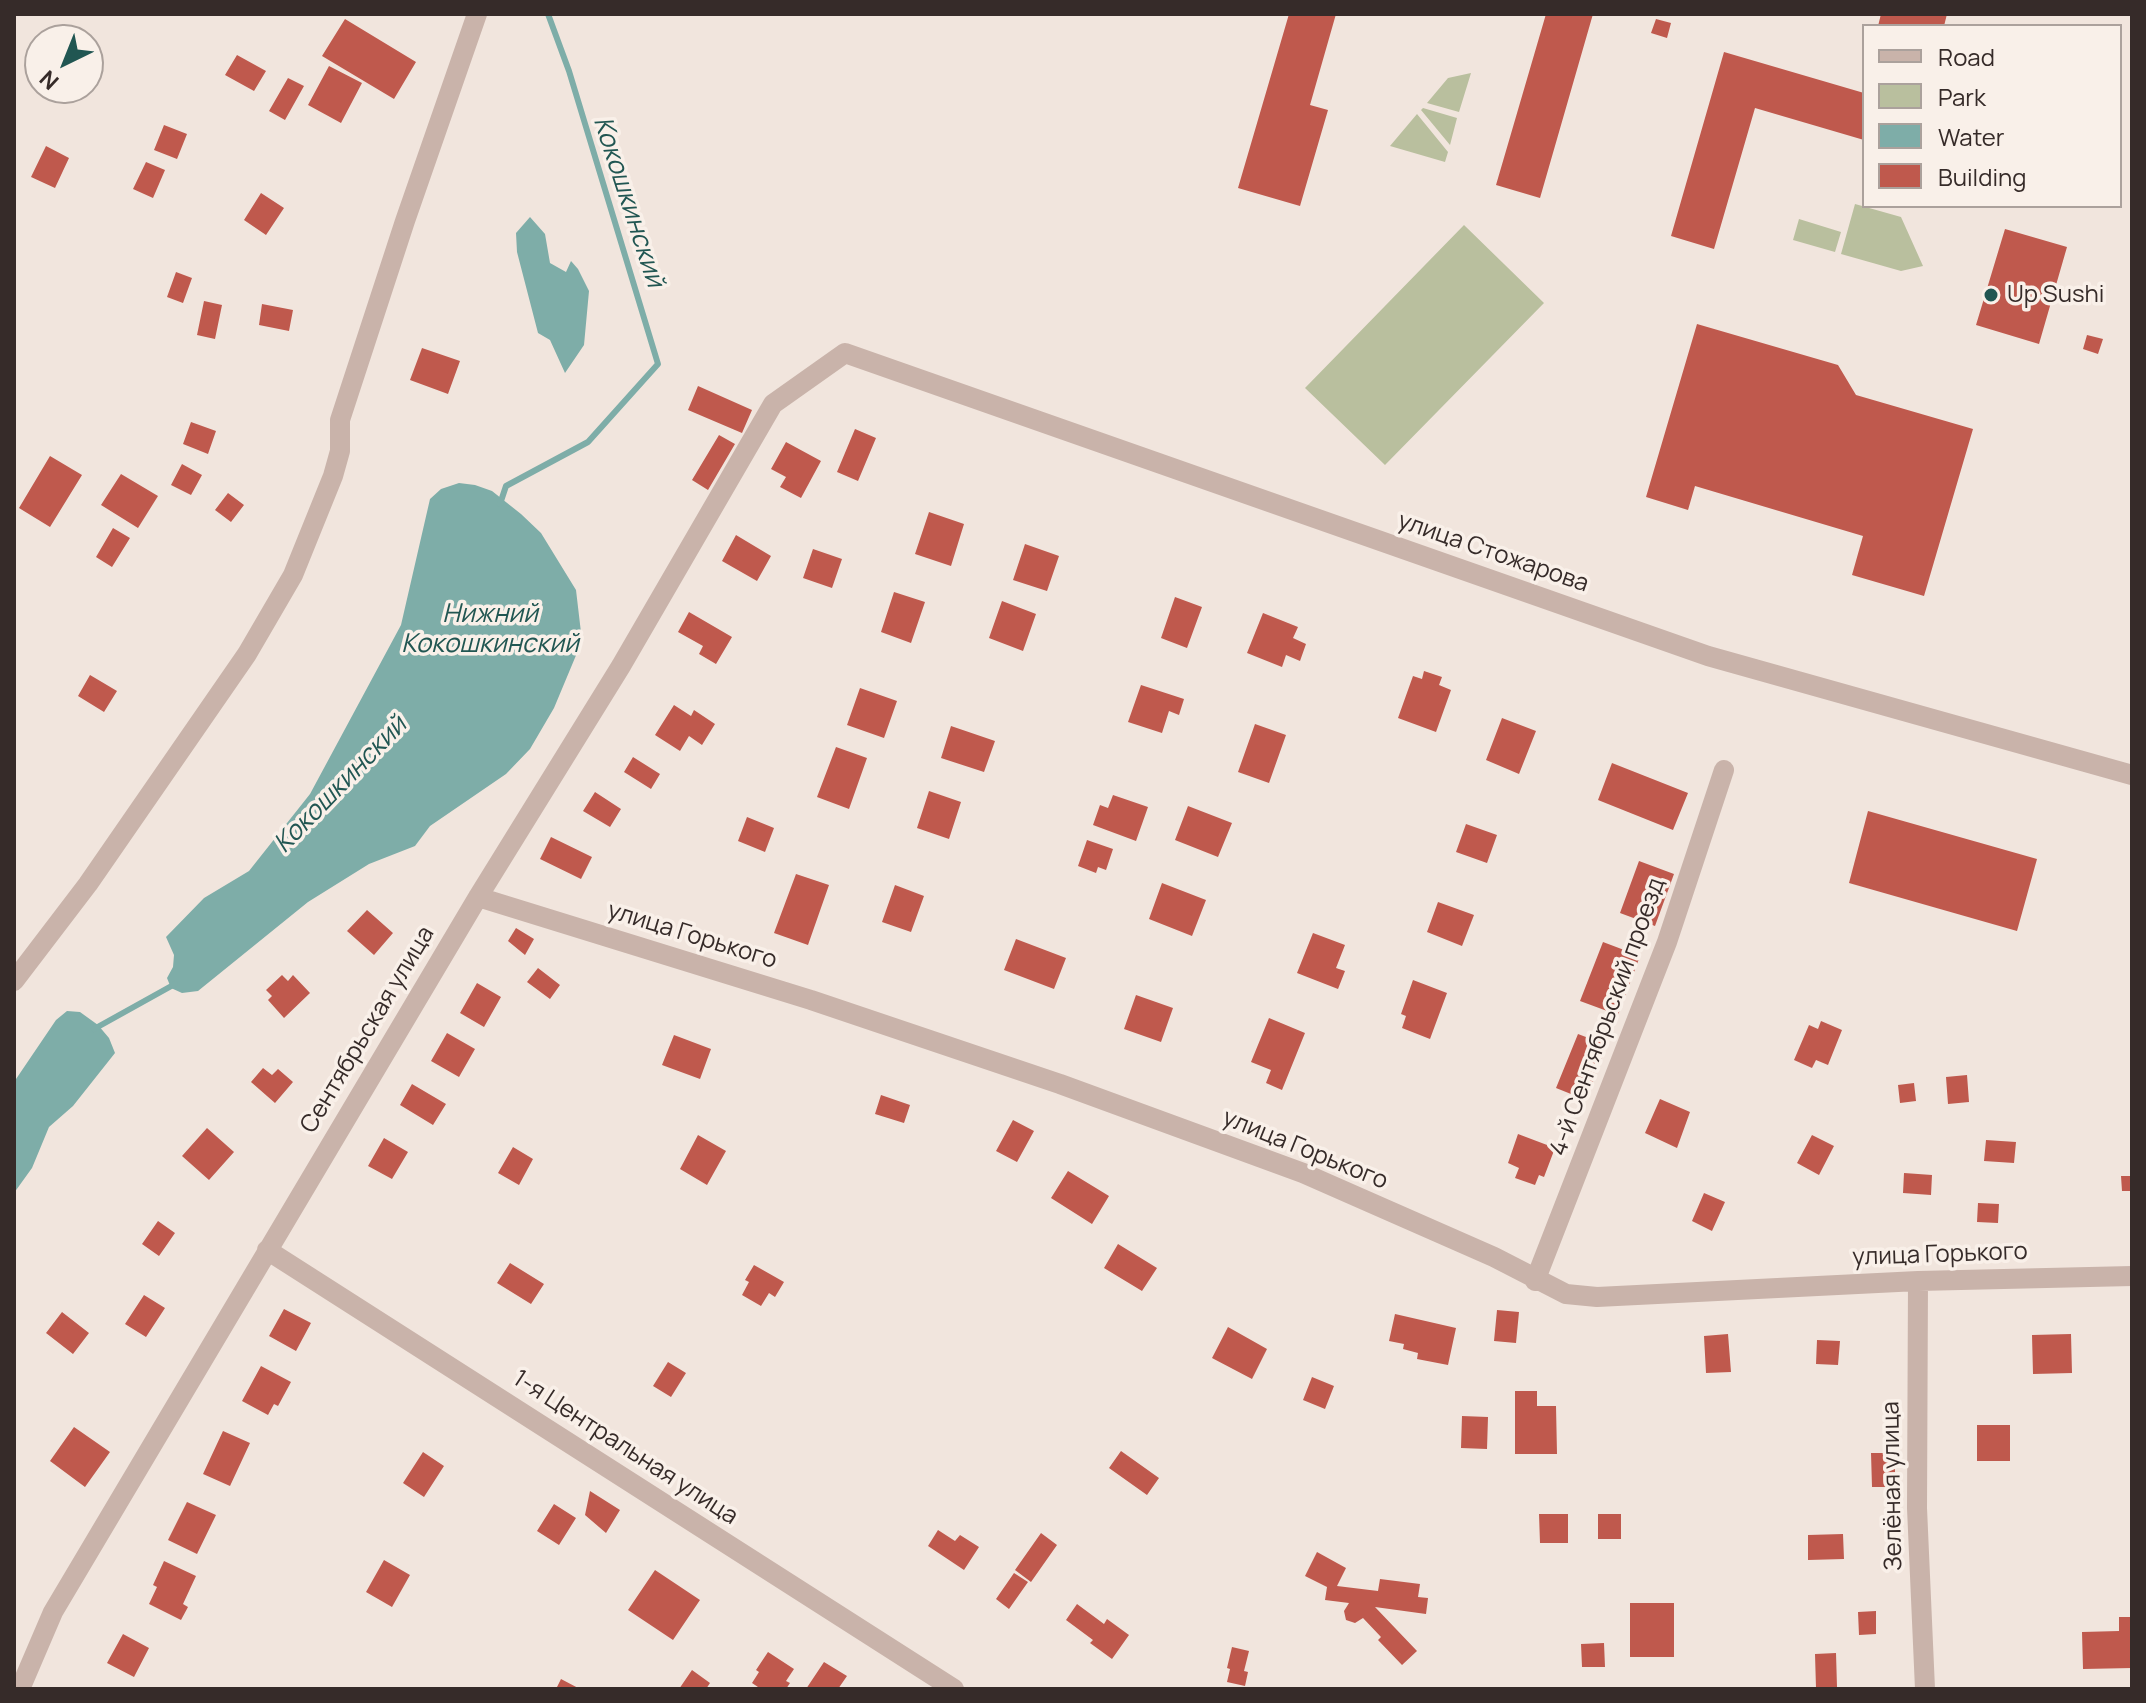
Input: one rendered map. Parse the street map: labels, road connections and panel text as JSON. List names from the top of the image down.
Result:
{
  "streets": {
    "street": [
      "улица Стожарова",
      "улица Горького",
      "4-й Сентябрьский проезд",
      "Сентябрьская улица",
      "1-я Центральная улица",
      "Зелёная улица"
    ]
  },
  "crossings": [
    ["улица Стожарова", "Сентябрьская улица"],
    ["улица Горького", "4-й Сентябрьский проезд"],
    ["улица Горького", "Сентябрьская улица"],
    ["улица Горького", "Зелёная улица"],
    ["Сентябрьская улица", "1-я Центральная улица"]
  ],
  "water": ["Кокошкинский", "Нижний Кокошкинский"],
  "places": ["Up Sushi"],
  "legend": [
    "Road",
    "Park",
    "Water",
    "Building"
  ],
  "north": "bottom left"
}
